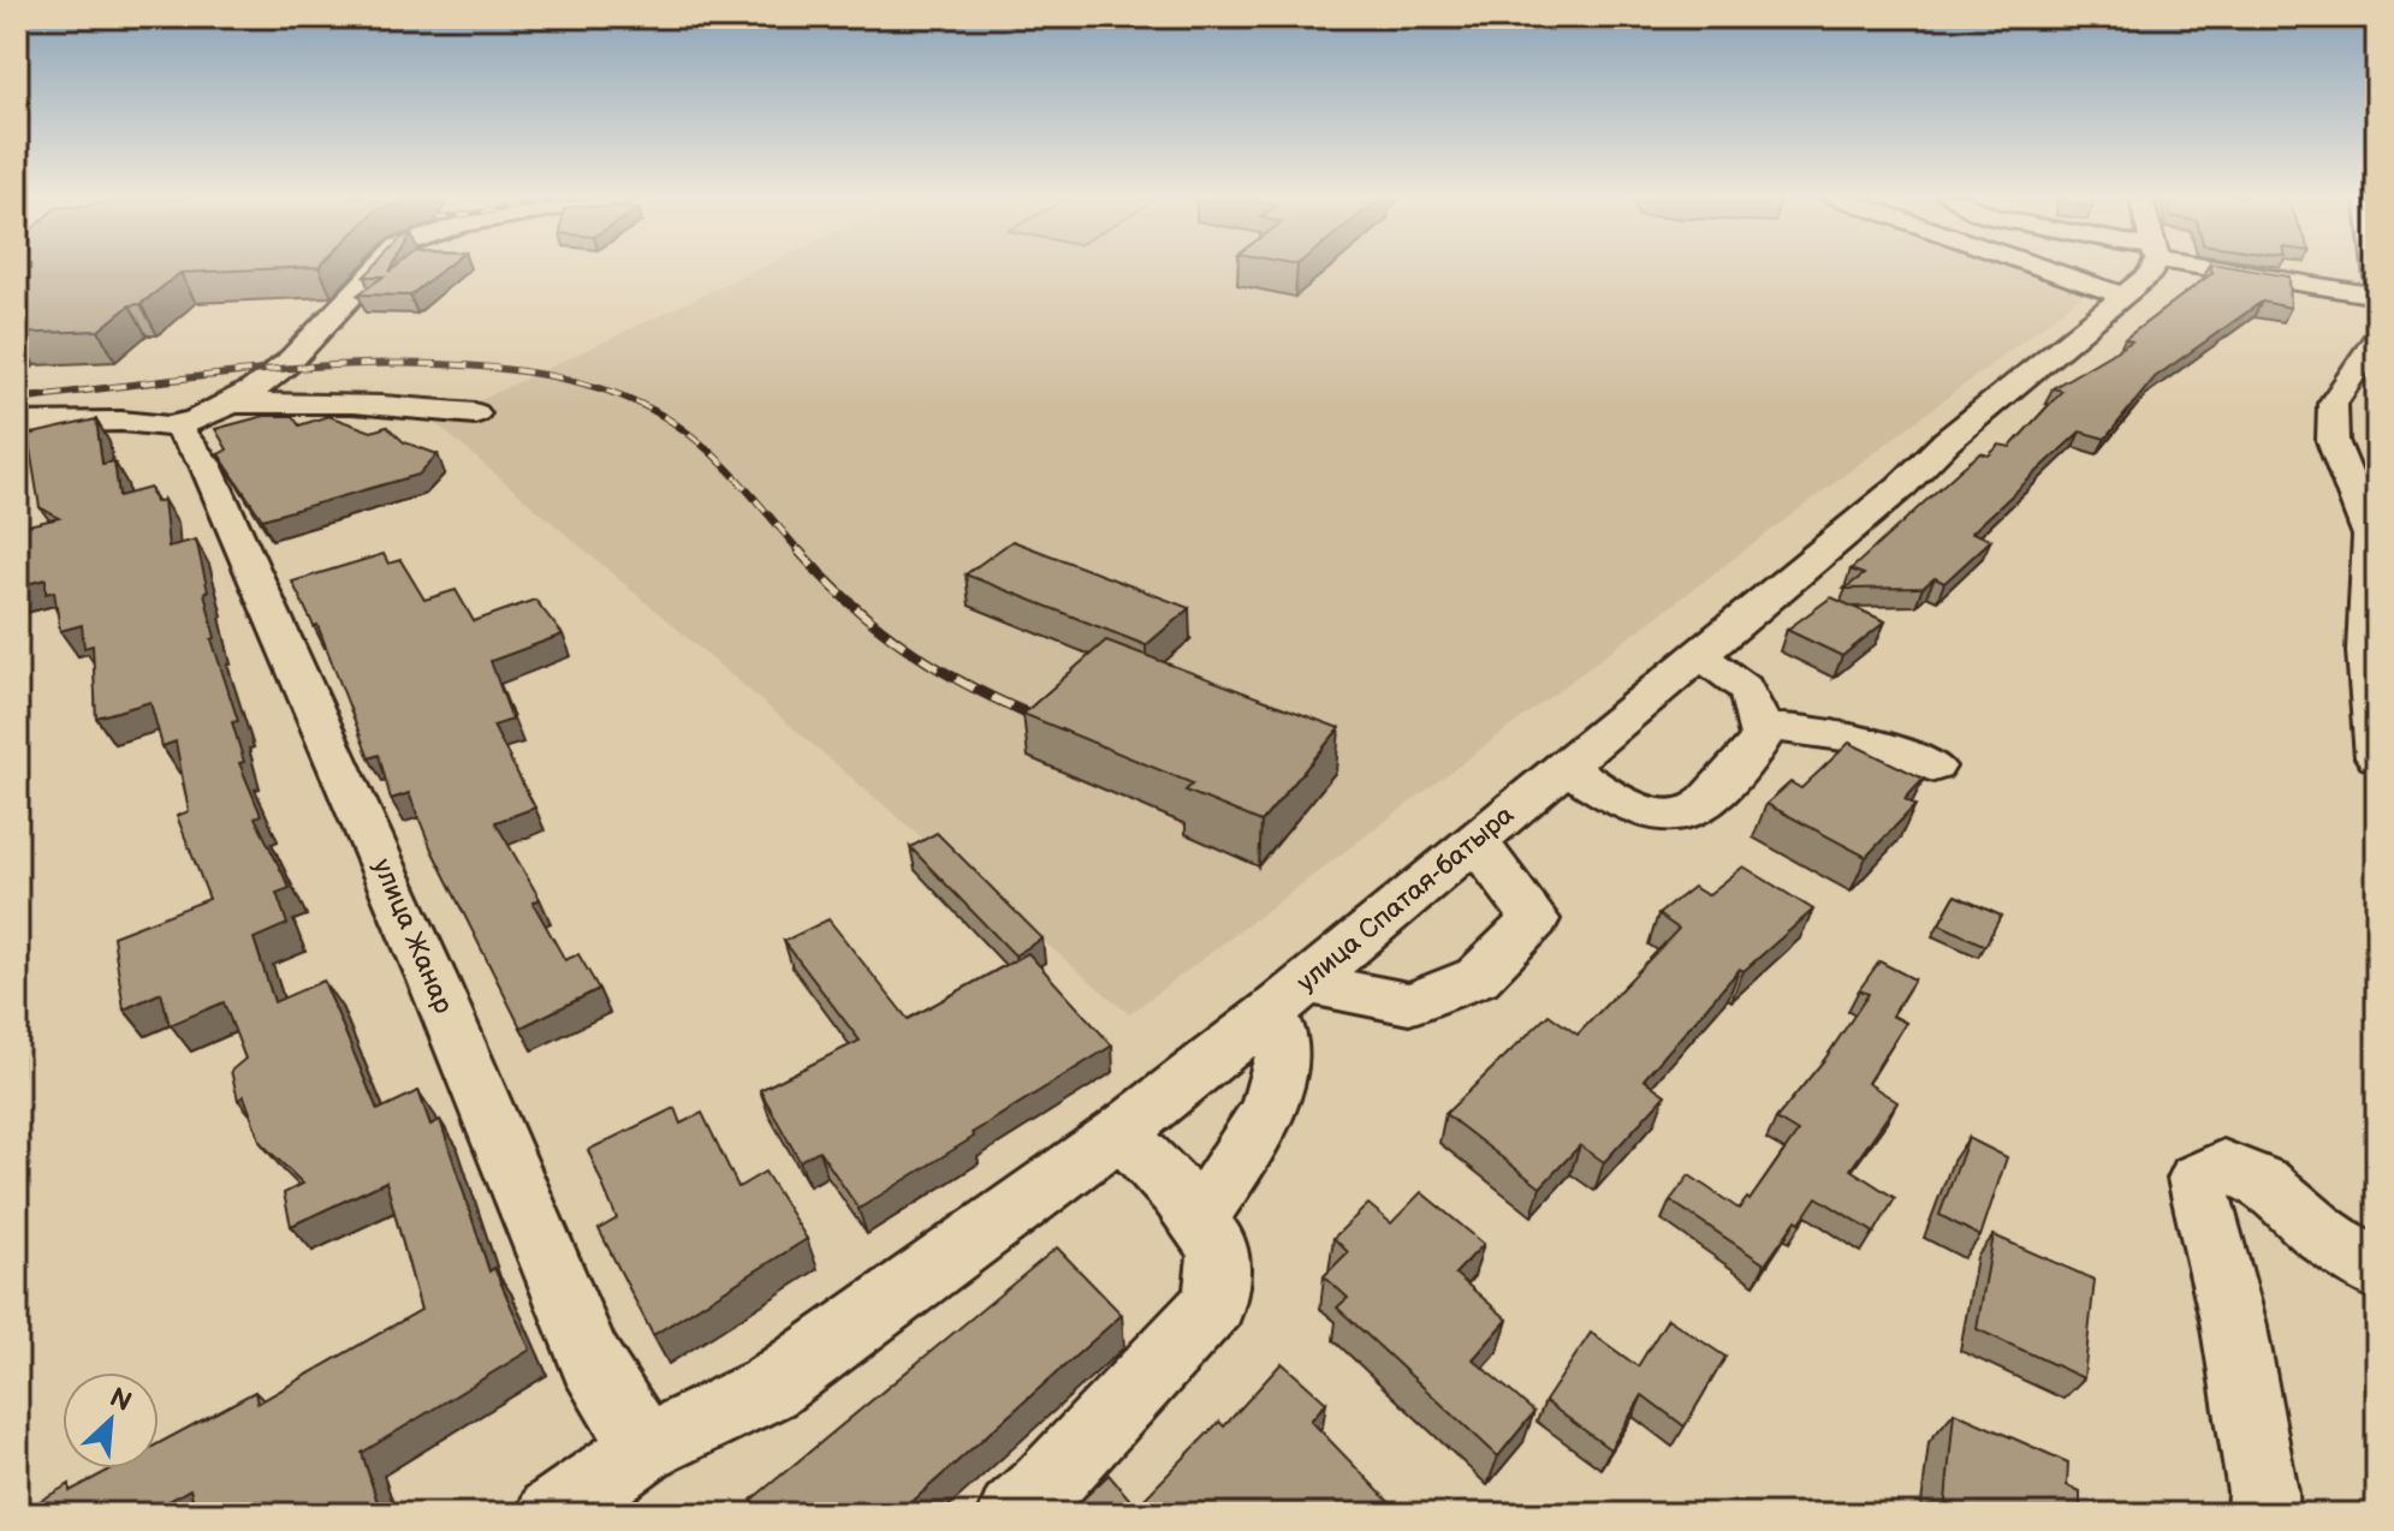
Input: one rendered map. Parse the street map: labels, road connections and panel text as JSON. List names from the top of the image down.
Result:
{
  "streets": {
    "street": ["улица Спатая-батыра", "улица Жанар"]
  },
  "crossings": [
    ["улица Спатая-батыра", "улица Жанар"]
  ],
  "north": "top right"
}
